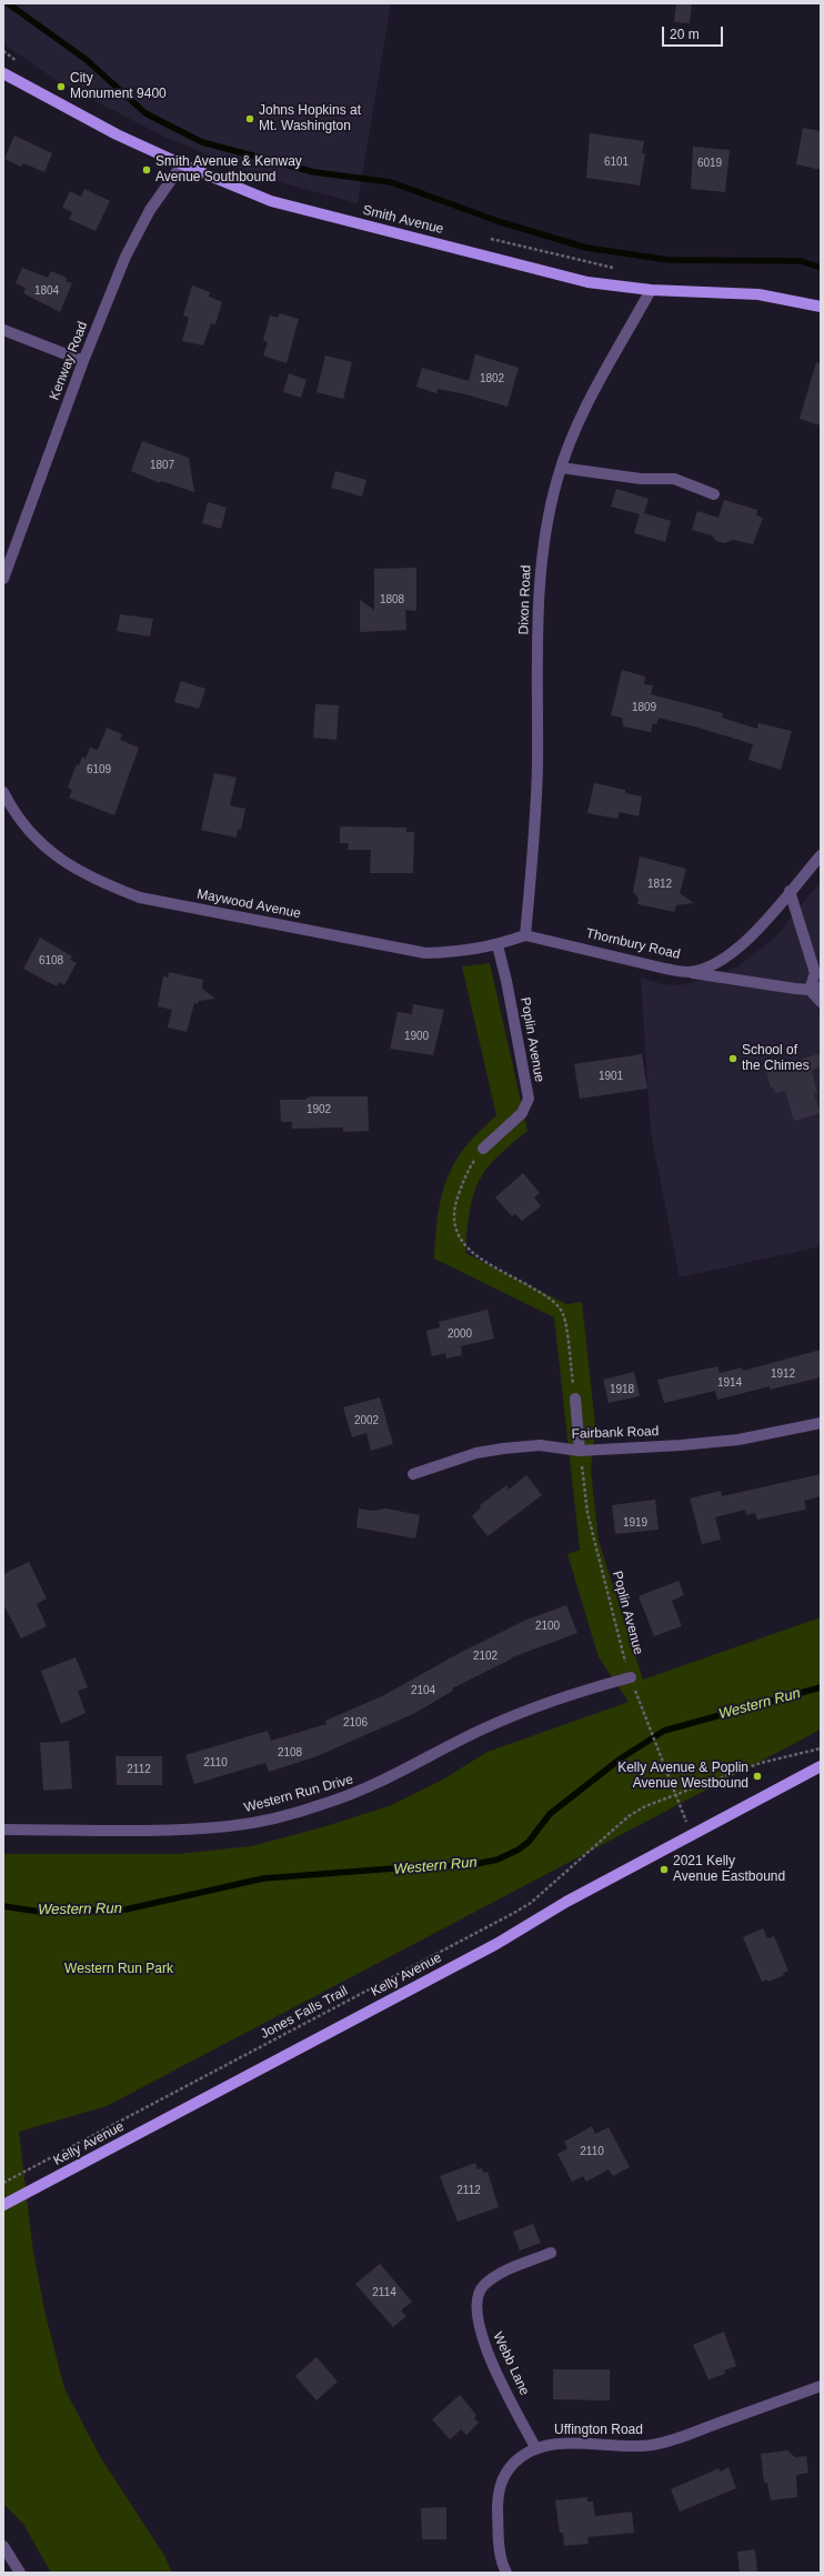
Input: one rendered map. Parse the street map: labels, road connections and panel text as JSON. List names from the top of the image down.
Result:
{
  "streets": {
    "main road": ["Smith Avenue", "Kelly Avenue"],
    "street": [
      "Kenway Road",
      "Dixon Road",
      "Maywood Avenue",
      "Thornbury Road",
      "Poplin Avenue",
      "Fairbank Road",
      "Western Run Drive",
      "Webb Lane",
      "Uffington Road"
    ],
    "path": ["Jones Falls Trail"]
  },
  "crossings": [
    ["Smith Avenue", "Kenway Road"],
    ["Smith Avenue", "Dixon Road"],
    ["Dixon Road", "Maywood Avenue"],
    ["Dixon Road", "Thornbury Road"],
    ["Maywood Avenue", "Thornbury Road"],
    ["Maywood Avenue", "Poplin Avenue"],
    ["Poplin Avenue", "Fairbank Road"],
    ["Poplin Avenue", "Western Run Drive"],
    ["Poplin Avenue", "Jones Falls Trail"],
    ["Webb Lane", "Uffington Road"]
  ],
  "water": ["Western Run"],
  "parks": ["Western Run Park"],
  "places": [
    "City Monument 9400",
    "Johns Hopkins at Mt. Washington",
    "Smith Avenue & Kenway Avenue Southbound",
    "School of the Chimes",
    "Kelly Avenue & Poplin Avenue Westbound",
    "2021 Kelly Avenue Eastbound"
  ],
  "house_numbers": [
    "6101",
    "6019",
    "1804",
    "1802",
    "1807",
    "1808",
    "1809",
    "6109",
    "1812",
    "6108",
    "1900",
    "1901",
    "1902",
    "2000",
    "1912",
    "1914",
    "1918",
    "2002",
    "1919",
    "2100",
    "2102",
    "2104",
    "2106",
    "2108",
    "2110",
    "2112",
    "2110",
    "2112",
    "2114"
  ],
  "scale_bar": "20 m"
}
